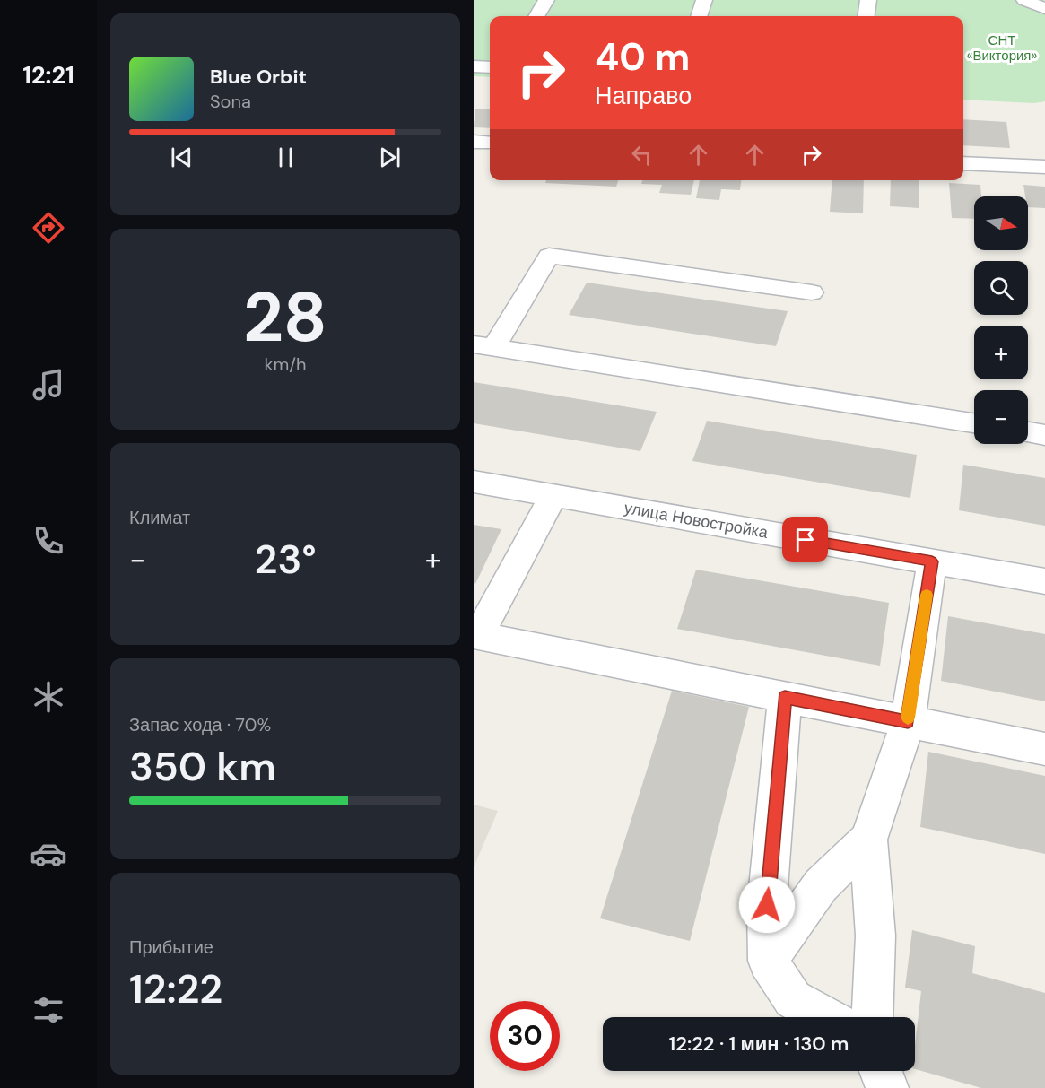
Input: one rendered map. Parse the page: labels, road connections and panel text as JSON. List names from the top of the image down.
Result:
{
  "streets": {
    "street": ["улица Новостройка"]
  },
  "parks": ["СНТ «Виктория»"],
  "north": "right",
  "page": {
    "tabs": "12:21",
    "turn": ["40 m", "Направо"],
    "song": ["Blue Orbit", "Sona"],
    "map_buttons": ["+", "−"],
    "tile": [
      ["28", "km/h"],
      "Климат",
      ["Запас хода · 70%", "350 km"],
      ["Прибытие", "12:22"]
    ],
    "heat": ["−", "23°", "+"],
    "limit": "30",
    "trip": "12:22 · 1 мин · 130 m"
  }
}
